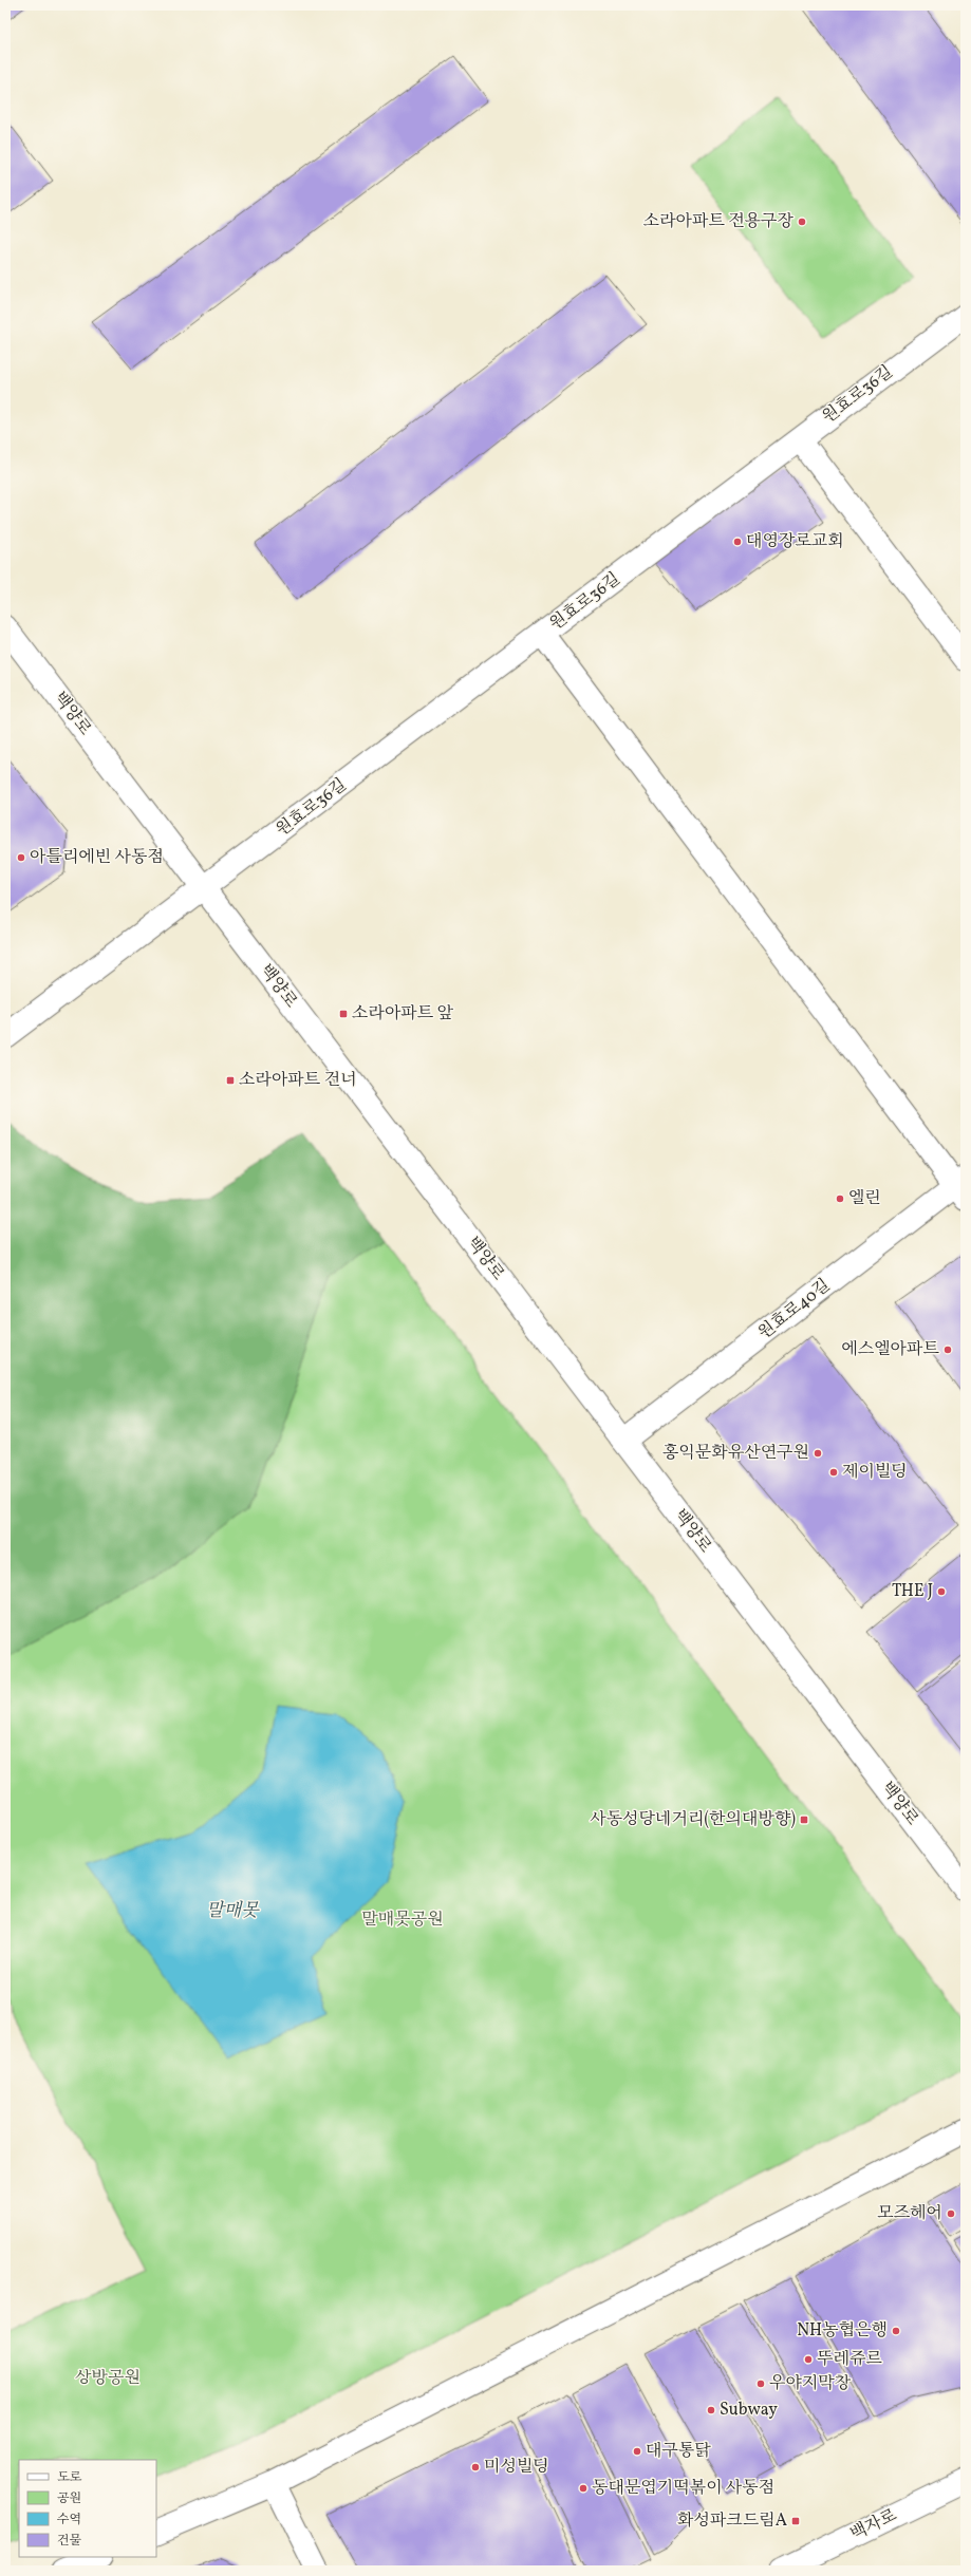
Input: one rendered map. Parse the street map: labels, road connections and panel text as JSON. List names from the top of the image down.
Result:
{
  "streets": {
    "street": [
      "원효로36길",
      "백양로",
      "원효로40길",
      "백자로"
    ]
  },
  "crossings": [
    ["원효로36길", "백양로"],
    ["백양로", "원효로40길"]
  ],
  "water": ["말매못"],
  "parks": ["말매못공원", "상방공원"],
  "places": {
    "other": [
      "소라아파트 전용구장",
      "대영장로교회",
      "아틀리에빈 사동점",
      "엘린",
      "에스엘아파트",
      "홍익문화유산연구원",
      "제이빌딩",
      "THE J",
      "모즈헤어",
      "NH농협은행",
      "뚜레쥬르",
      "우야지막창",
      "Subway",
      "대구통닭",
      "미성빌딩",
      "동대문엽기떡볶이 사동점"
    ],
    "transit": [
      "소라아파트 앞",
      "소라아파트 건너",
      "사동성당네거리(한의대방향)",
      "화성파크드림A"
    ]
  },
  "legend": [
    "도로",
    "공원",
    "수역",
    "건물"
  ]
}
